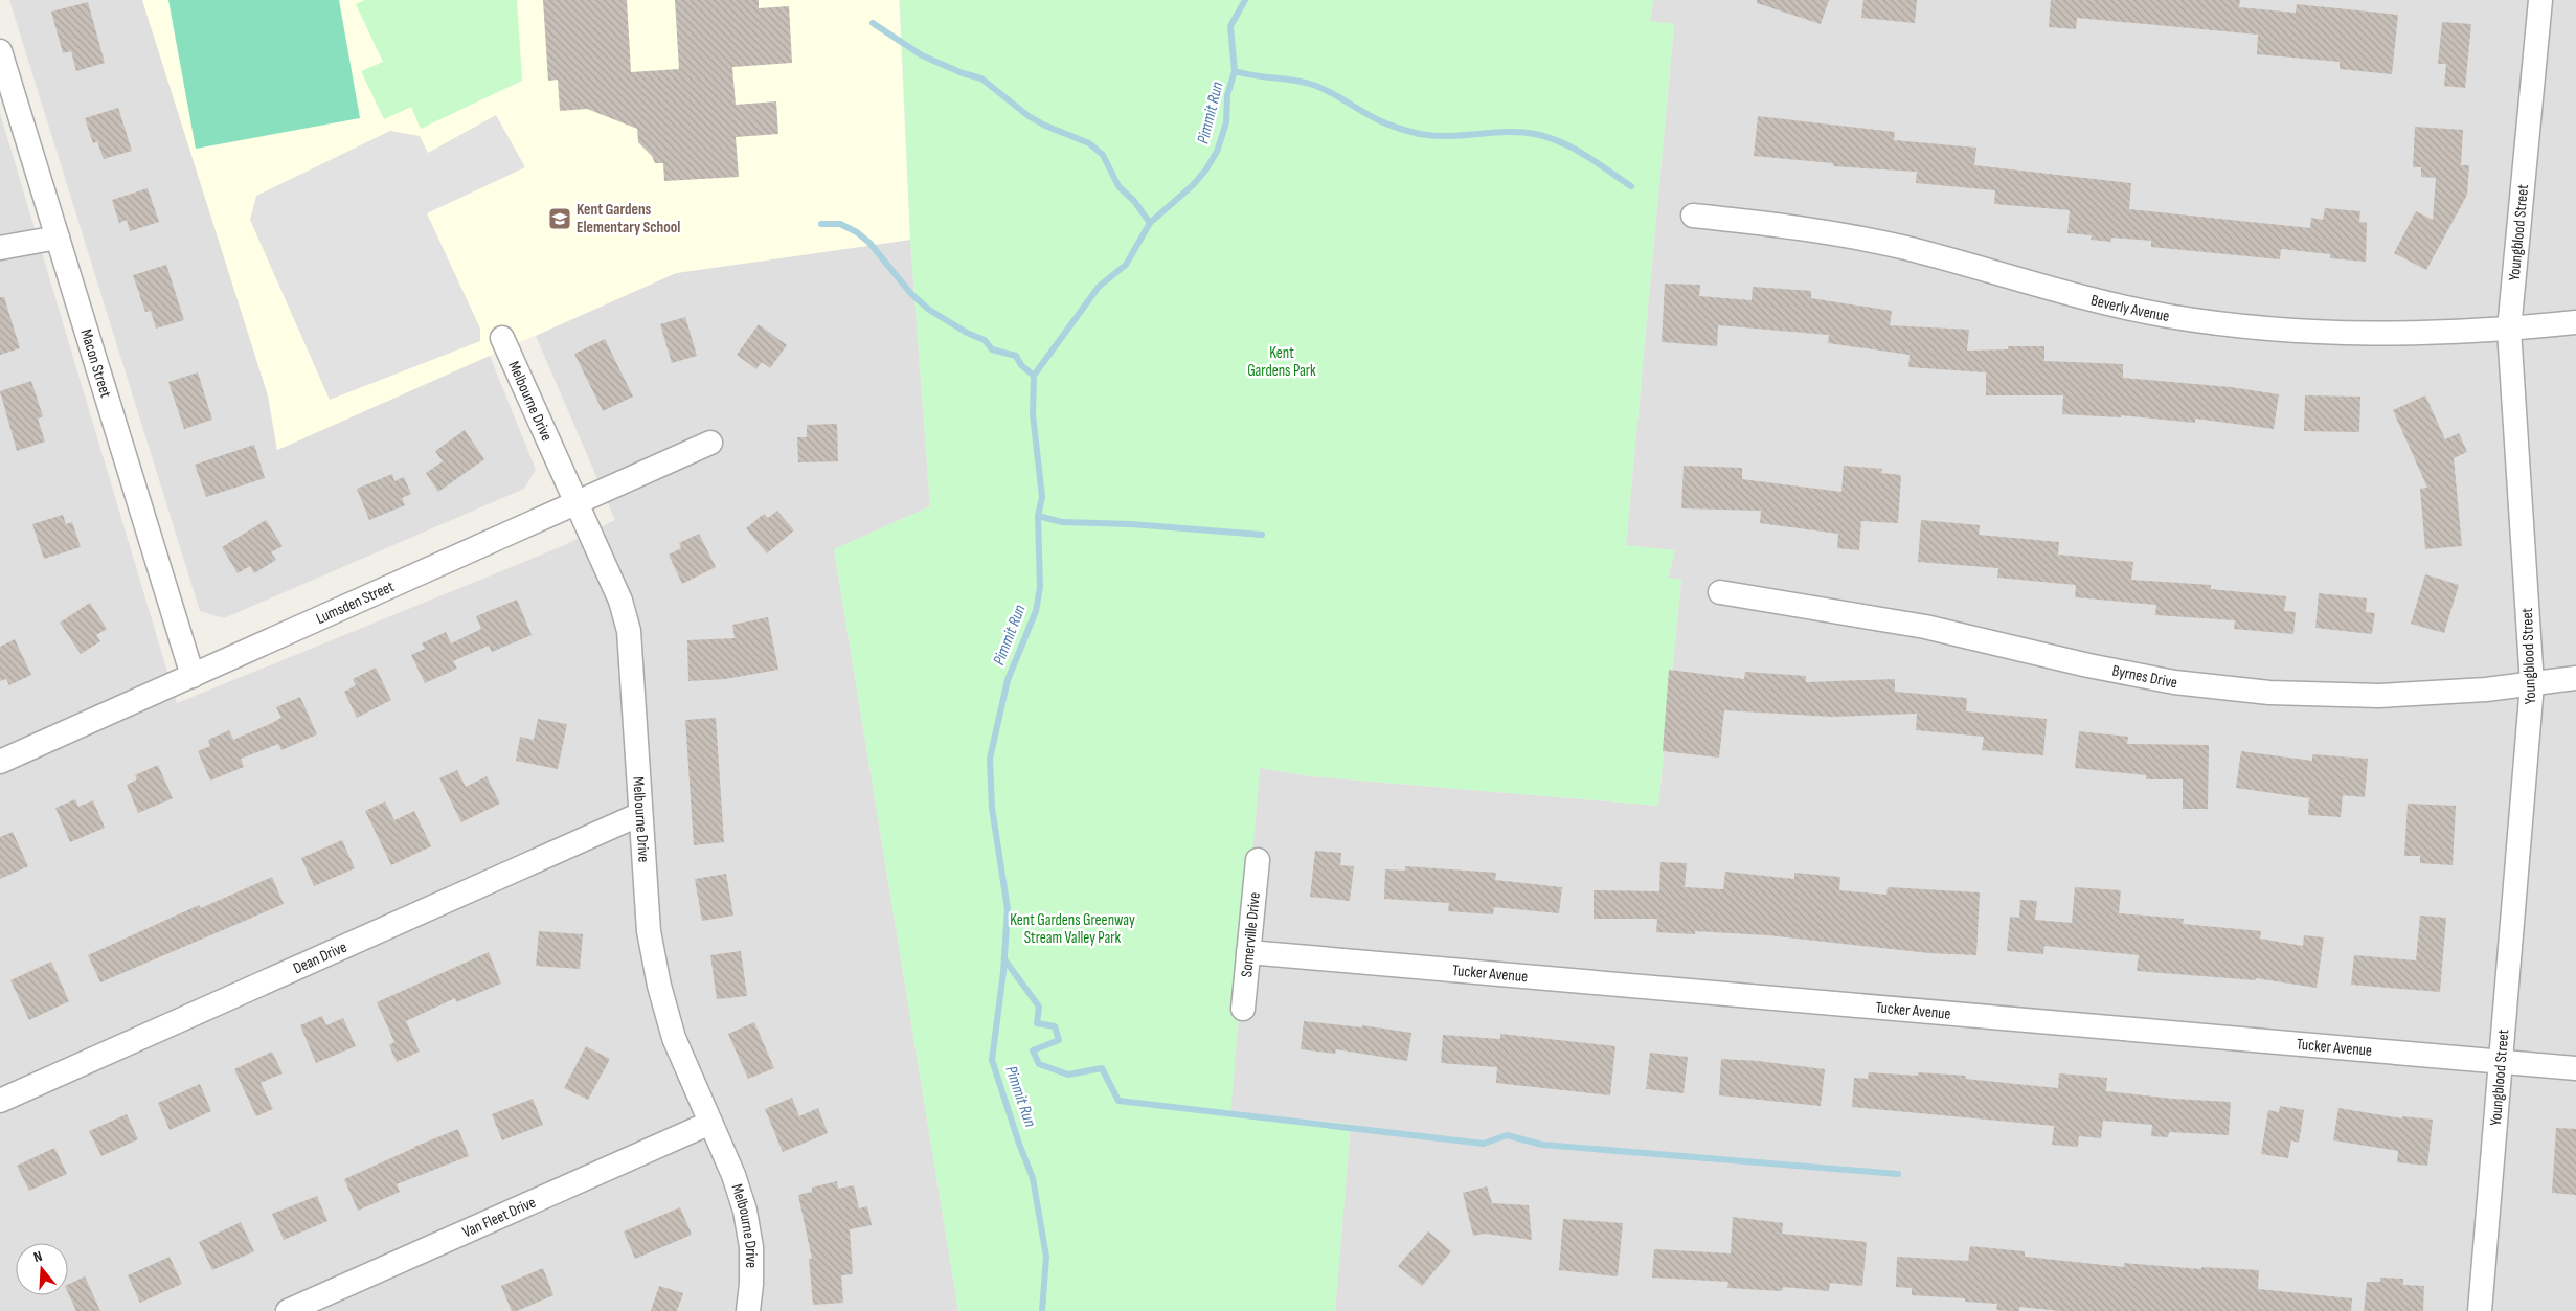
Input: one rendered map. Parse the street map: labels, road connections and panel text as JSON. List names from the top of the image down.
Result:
{
  "streets": {
    "street": [
      "Youngblood Street",
      "Beverly Avenue",
      "Macon Street",
      "Melbourne Drive",
      "Lumsden Street",
      "Byrnes Drive",
      "Somerville Drive",
      "Dean Drive",
      "Tucker Avenue",
      "Van Fleet Drive"
    ]
  },
  "crossings": [
    ["Youngblood Street", "Beverly Avenue"],
    ["Youngblood Street", "Byrnes Drive"],
    ["Youngblood Street", "Tucker Avenue"],
    ["Macon Street", "Lumsden Street"],
    ["Melbourne Drive", "Lumsden Street"],
    ["Melbourne Drive", "Dean Drive"],
    ["Melbourne Drive", "Van Fleet Drive"],
    ["Somerville Drive", "Tucker Avenue"]
  ],
  "water": ["Pimmit Run"],
  "parks": ["Kent Gardens Park", "Kent Gardens Greenway Stream Valley Park"],
  "places": {
    "school or university": ["Kent Gardens Elementary School"]
  },
  "north": "top"
}
